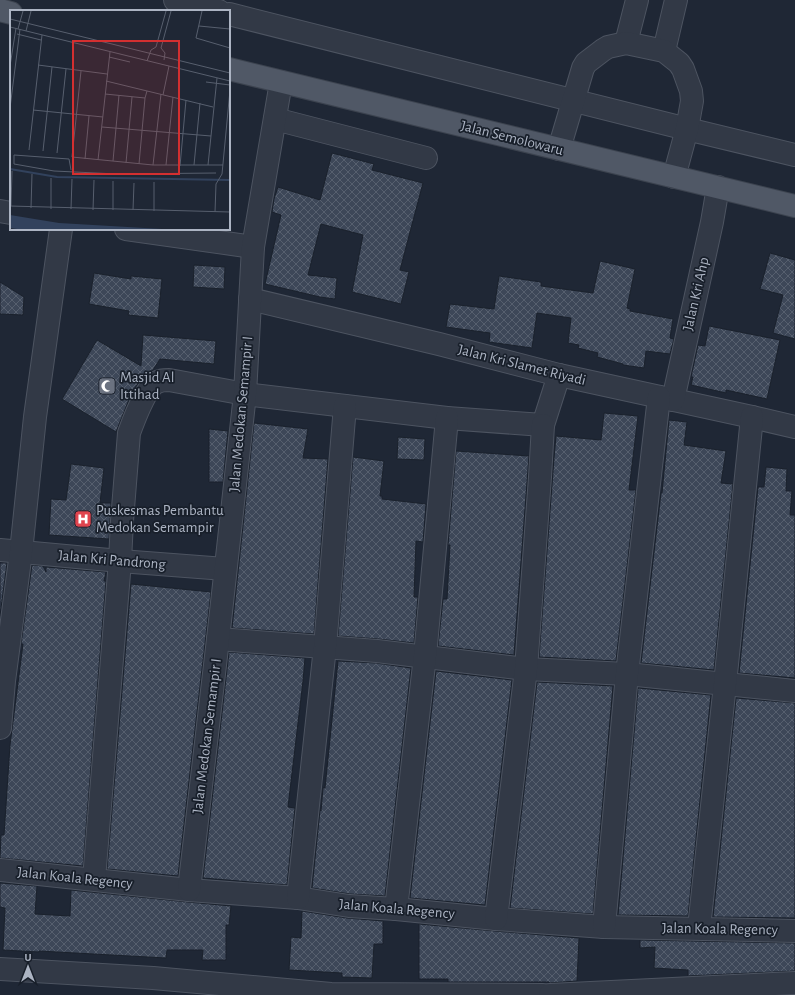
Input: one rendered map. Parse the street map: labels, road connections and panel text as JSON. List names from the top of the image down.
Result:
{
  "streets": {
    "main road": ["Jalan Semolowaru"],
    "street": [
      "Jalan Kri Ahp",
      "Jalan Kri Slamet Riyadi",
      "Jalan Medokan Semampir I",
      "Jalan Kri Pandrong",
      "Jalan Koala Regency"
    ]
  },
  "crossings": [
    ["Jalan Semolowaru", "Jalan Kri Ahp"],
    ["Jalan Semolowaru", "Jalan Medokan Semampir I"],
    ["Jalan Kri Ahp", "Jalan Kri Slamet Riyadi"],
    ["Jalan Kri Ahp", "Jalan Koala Regency"],
    ["Jalan Kri Slamet Riyadi", "Jalan Medokan Semampir I"],
    ["Jalan Medokan Semampir I", "Jalan Kri Pandrong"],
    ["Jalan Medokan Semampir I", "Jalan Koala Regency"]
  ],
  "places": {
    "mosque": ["Masjid Al Ittihad"],
    "hospital": ["Puskesmas Pembantu Medokan Semampir"]
  },
  "north": "top"
}
